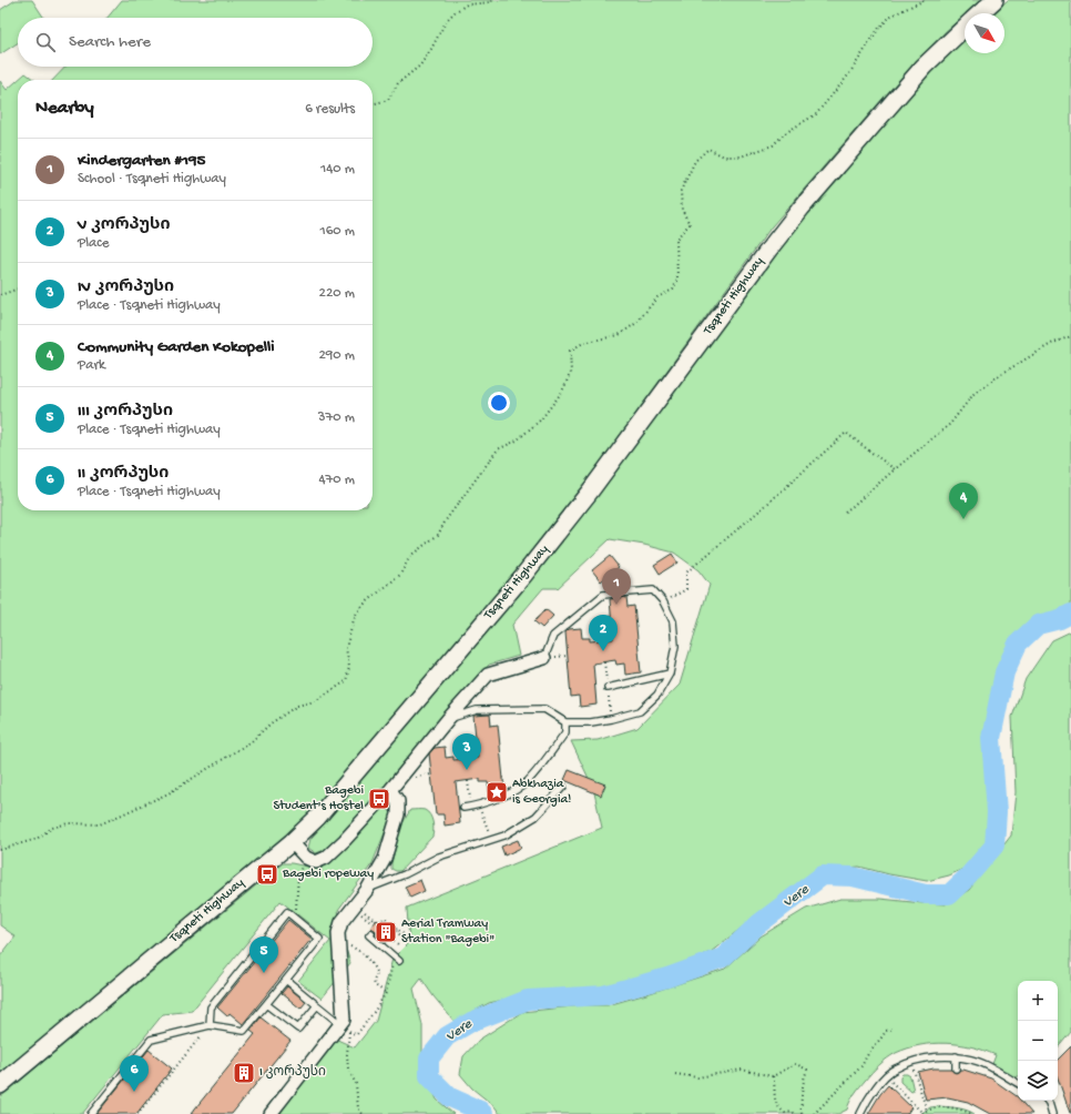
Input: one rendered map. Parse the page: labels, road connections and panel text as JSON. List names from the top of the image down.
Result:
{
  "streets": {
    "main road": ["Tsqneti Highway"]
  },
  "water": ["Vere"],
  "places": {
    "place": ["Abkhazia is Georgia!"],
    "bus stop": ["Bagebi Student's Hostel", "Bagebi ropeway"],
    "building": ["Aerial Tramway Station \"Bagebi\"", "I კორპუსი"]
  },
  "north": "bottom right",
  "page": {
    "search": "Search here",
    "heading": ["Nearby", "6 results"],
    "list": [
      {
        "mark": "1",
        "name": "Kindergarten #195",
        "note": "School · Tsqneti Highway",
        "value": "140 m"
      },
      {
        "mark": "2",
        "name": "V კორპუსი",
        "note": "Place",
        "value": "160 m"
      },
      {
        "mark": "3",
        "name": "IV კორპუსი",
        "note": "Place · Tsqneti Highway",
        "value": "220 m"
      },
      {
        "mark": "4",
        "name": "Community Garden Kokopelli",
        "note": "Park",
        "value": "290 m"
      },
      {
        "mark": "5",
        "name": "III კორპუსი",
        "note": "Place · Tsqneti Highway",
        "value": "370 m"
      },
      {
        "mark": "6",
        "name": "II კორპუსი",
        "note": "Place · Tsqneti Highway",
        "value": "470 m"
      }
    ],
    "pins": [
      "4",
      "1",
      "2",
      "3",
      "5",
      "6"
    ],
    "map_buttons": ["+", "−"]
  }
}
